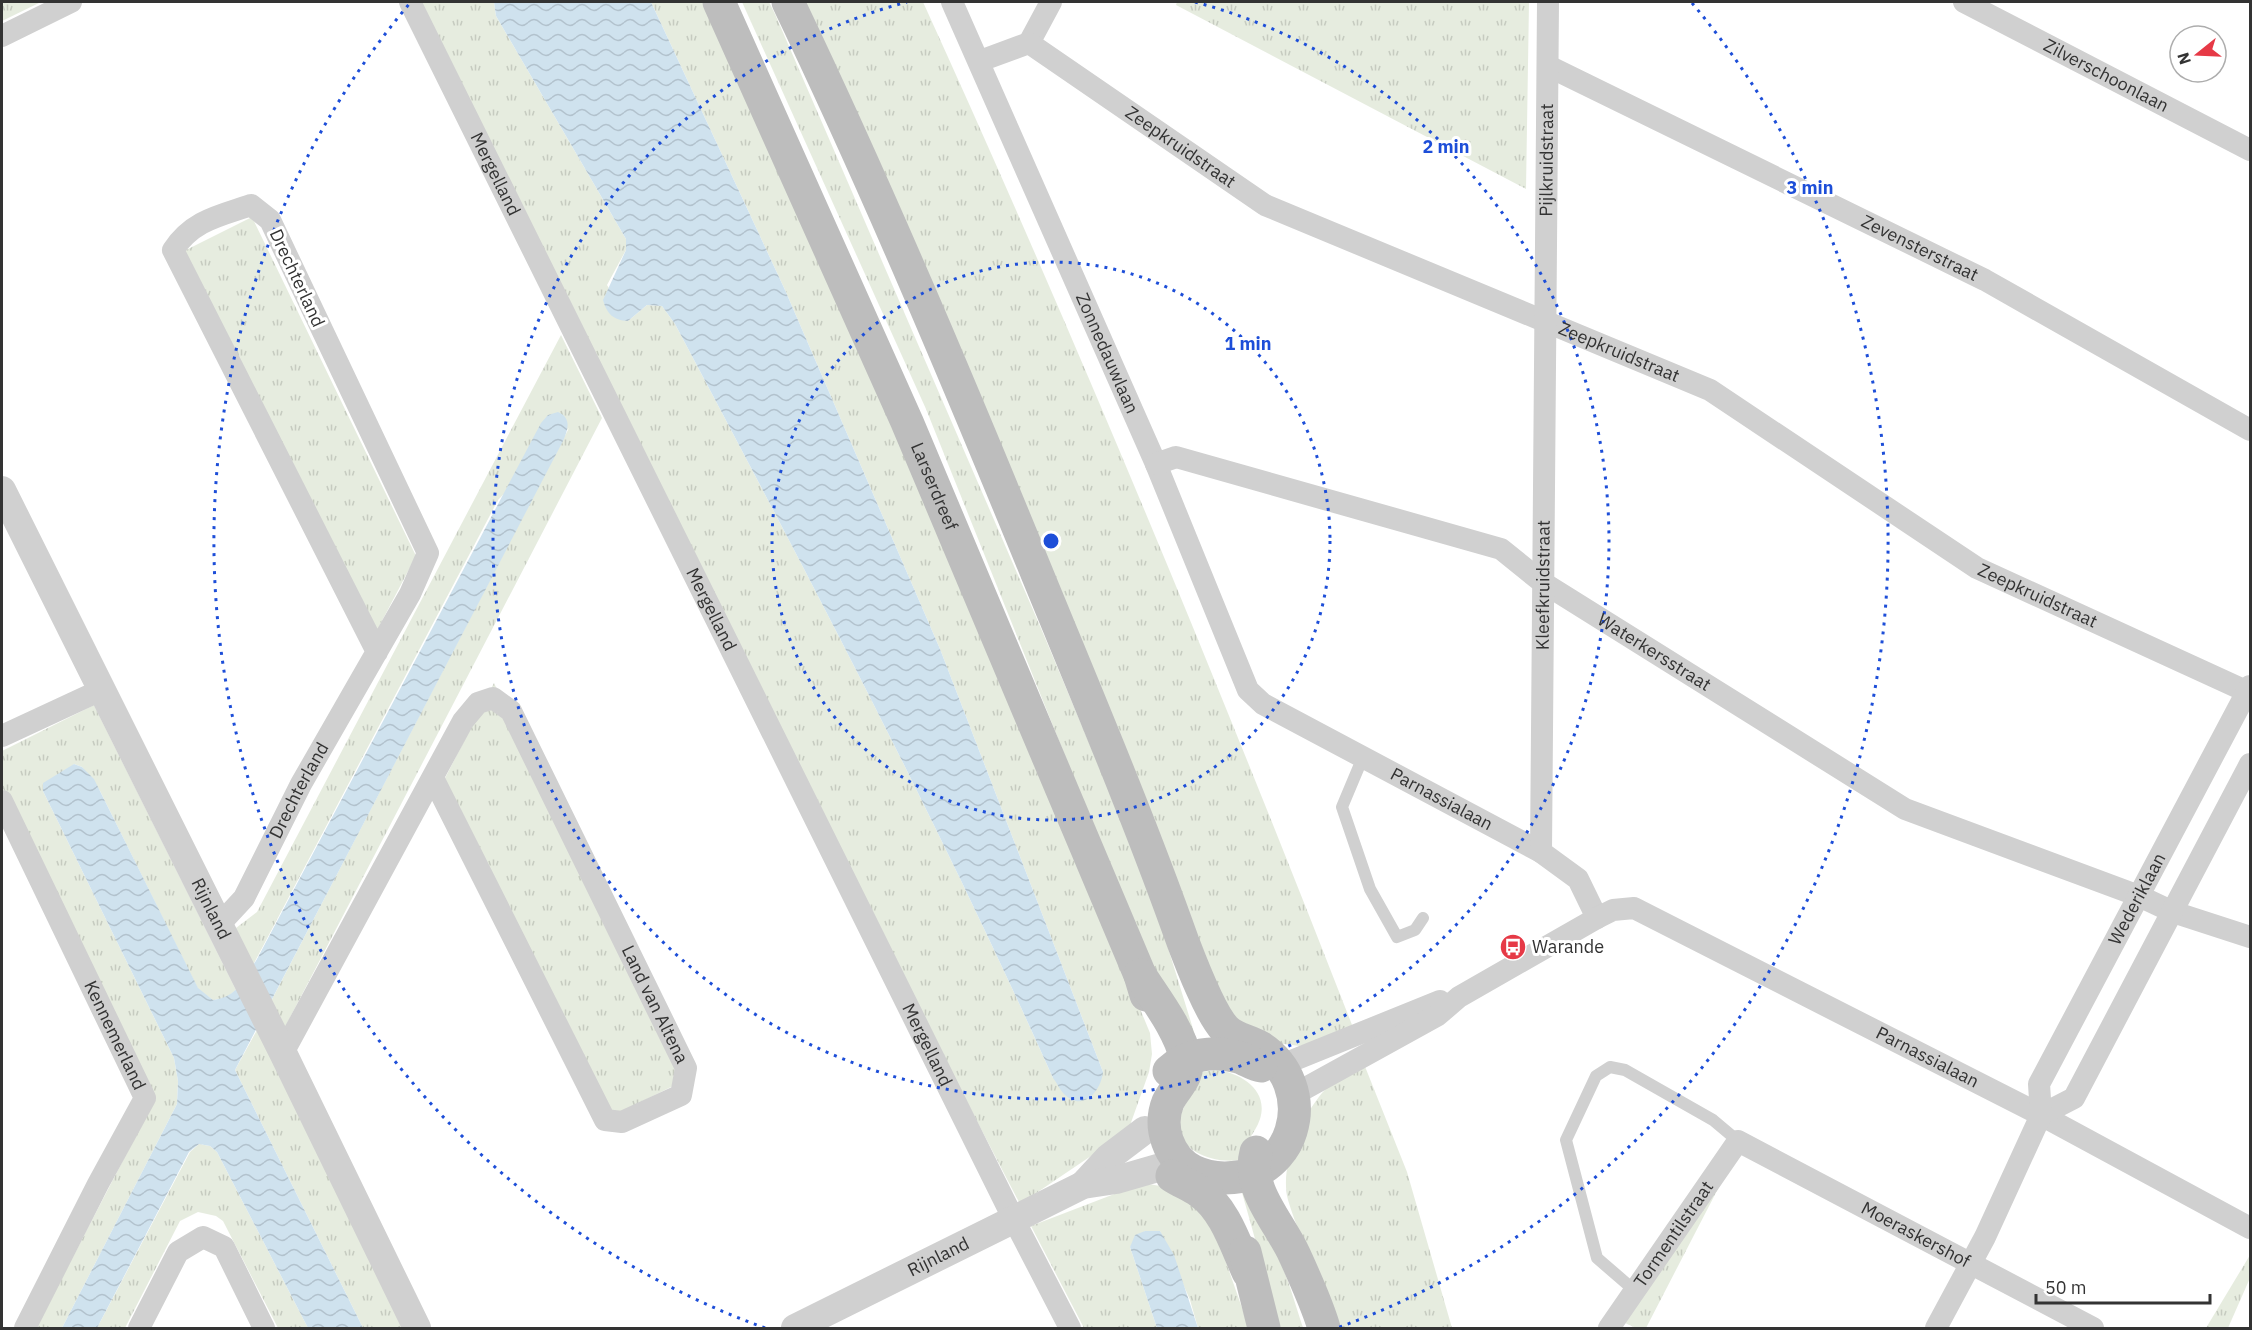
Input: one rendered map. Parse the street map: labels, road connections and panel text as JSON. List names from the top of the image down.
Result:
{
  "streets": {
    "main road": ["Larserdreef"],
    "street": [
      "Zilverschoonlaan",
      "Zeepkruidstraat",
      "Pijlkruidstraat",
      "Mergelland",
      "Zevensterstraat",
      "Drechterland",
      "Zonnedauwlaan",
      "Kleefkruidstraat",
      "Waterkersstraat",
      "Parnassialaan",
      "Wederiklaan",
      "Rijnland",
      "Land van Altena",
      "Kennemerland",
      "Tormentilstraat",
      "Moeraskershof"
    ]
  },
  "crossings": [
    ["Zeepkruidstraat", "Pijlkruidstraat"],
    ["Zeepkruidstraat", "Kleefkruidstraat"],
    ["Zeepkruidstraat", "Wederiklaan"],
    ["Pijlkruidstraat", "Zevensterstraat"],
    ["Pijlkruidstraat", "Kleefkruidstraat"],
    ["Mergelland", "Rijnland"],
    ["Drechterland", "Rijnland"],
    ["Zonnedauwlaan", "Waterkersstraat"],
    ["Zonnedauwlaan", "Parnassialaan"],
    ["Kleefkruidstraat", "Waterkersstraat"],
    ["Kleefkruidstraat", "Parnassialaan"],
    ["Waterkersstraat", "Wederiklaan"],
    ["Parnassialaan", "Wederiklaan"],
    ["Wederiklaan", "Moeraskershof"],
    ["Rijnland", "Land van Altena"],
    ["Tormentilstraat", "Moeraskershof"]
  ],
  "places": {
    "bus stop": ["Warande"]
  },
  "scale_bar": "50 m",
  "north": "left",
  "rings": ["2 min", "3 min", "1 min"]
}
